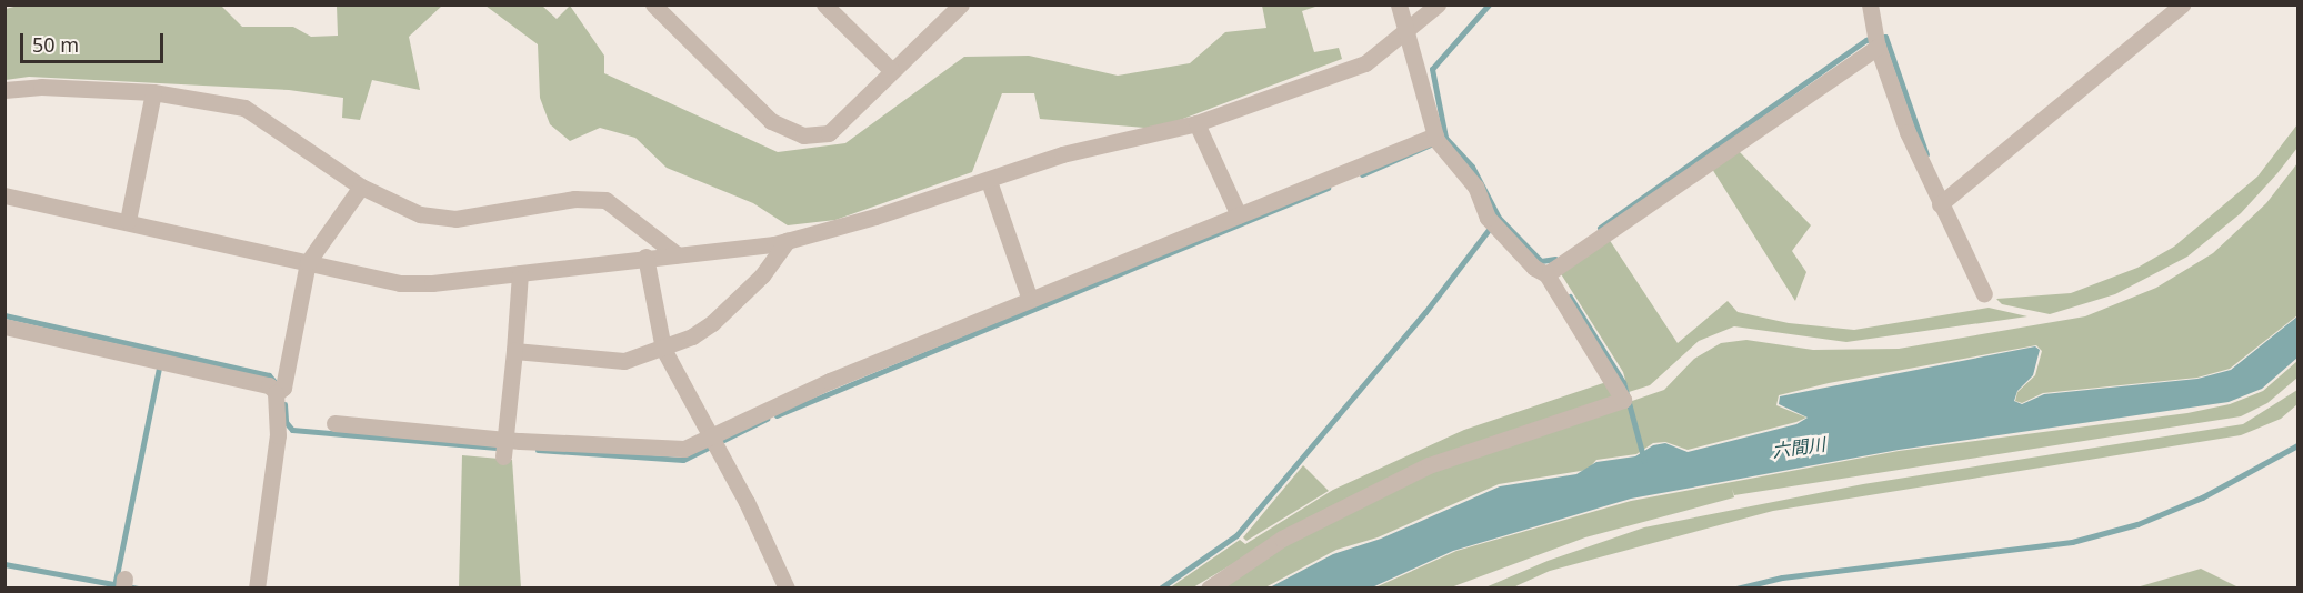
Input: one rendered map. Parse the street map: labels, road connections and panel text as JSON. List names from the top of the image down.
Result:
{
  "water": ["六間川"],
  "scale_bar": "50 m"
}
